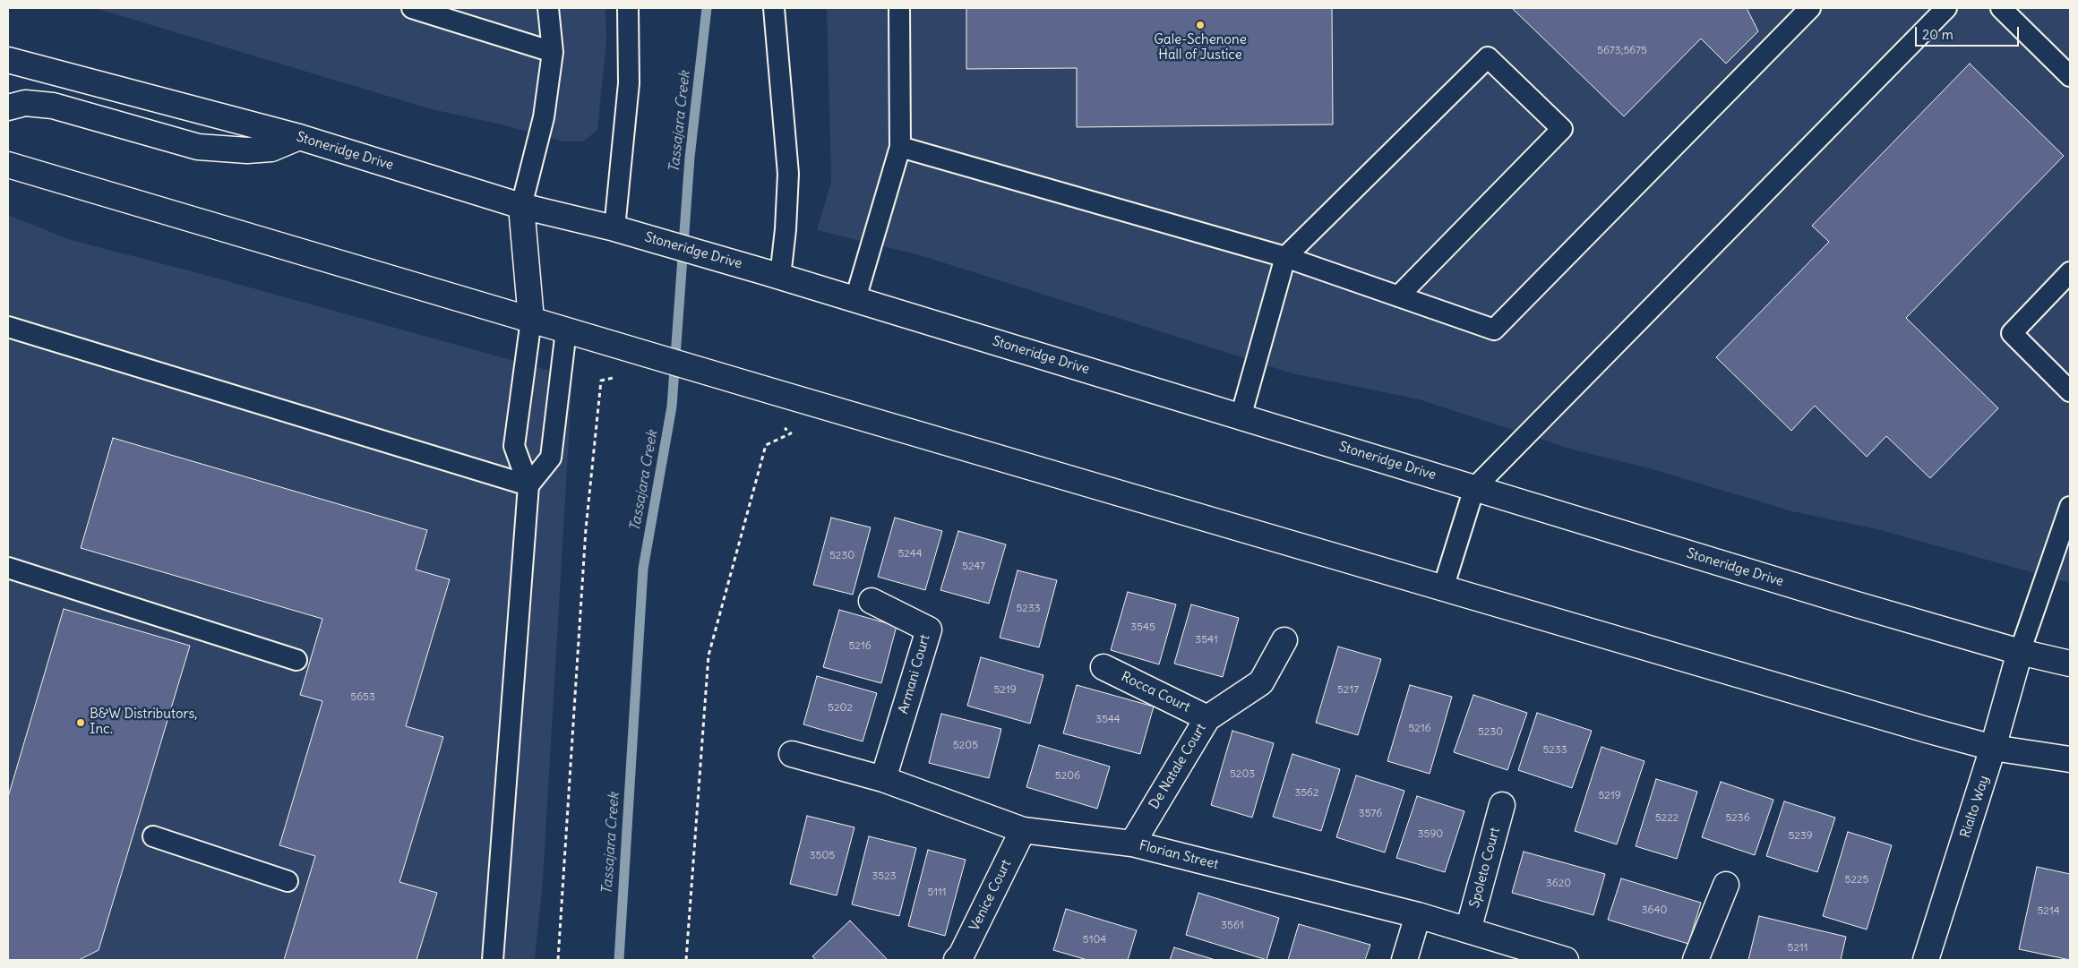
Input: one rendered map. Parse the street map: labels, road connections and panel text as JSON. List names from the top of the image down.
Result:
{
  "streets": {
    "main road": [
      "Stoneridge Drive",
      "Armani Court",
      "Rocca Court",
      "De Natale Court",
      "Rialto Way",
      "Florian Street",
      "Spoleto Court",
      "Venice Court"
    ]
  },
  "crossings": [
    ["Stoneridge Drive", "Rialto Way"],
    ["Armani Court", "Florian Street"],
    ["Rocca Court", "De Natale Court"],
    ["De Natale Court", "Florian Street"],
    ["Florian Street", "Spoleto Court"],
    ["Florian Street", "Venice Court"]
  ],
  "water": ["Tassajara Creek"],
  "places": ["Gale-Schenone Hall of Justice", "B&W Distributors, Inc."],
  "house_numbers": [
    "5673;5675",
    "5244",
    "5230",
    "5247",
    "5233",
    "3545",
    "3541",
    "5216",
    "5219",
    "5217",
    "5653",
    "5202",
    "3544",
    "5216",
    "5230",
    "5205",
    "5233",
    "5203",
    "5206",
    "3562",
    "5219",
    "3576",
    "5222",
    "5236",
    "3590",
    "5239",
    "3505",
    "3523",
    "5225",
    "3620",
    "5111",
    "3640",
    "5214",
    "3561",
    "5104",
    "5211"
  ],
  "scale_bar": "20 m"
}
